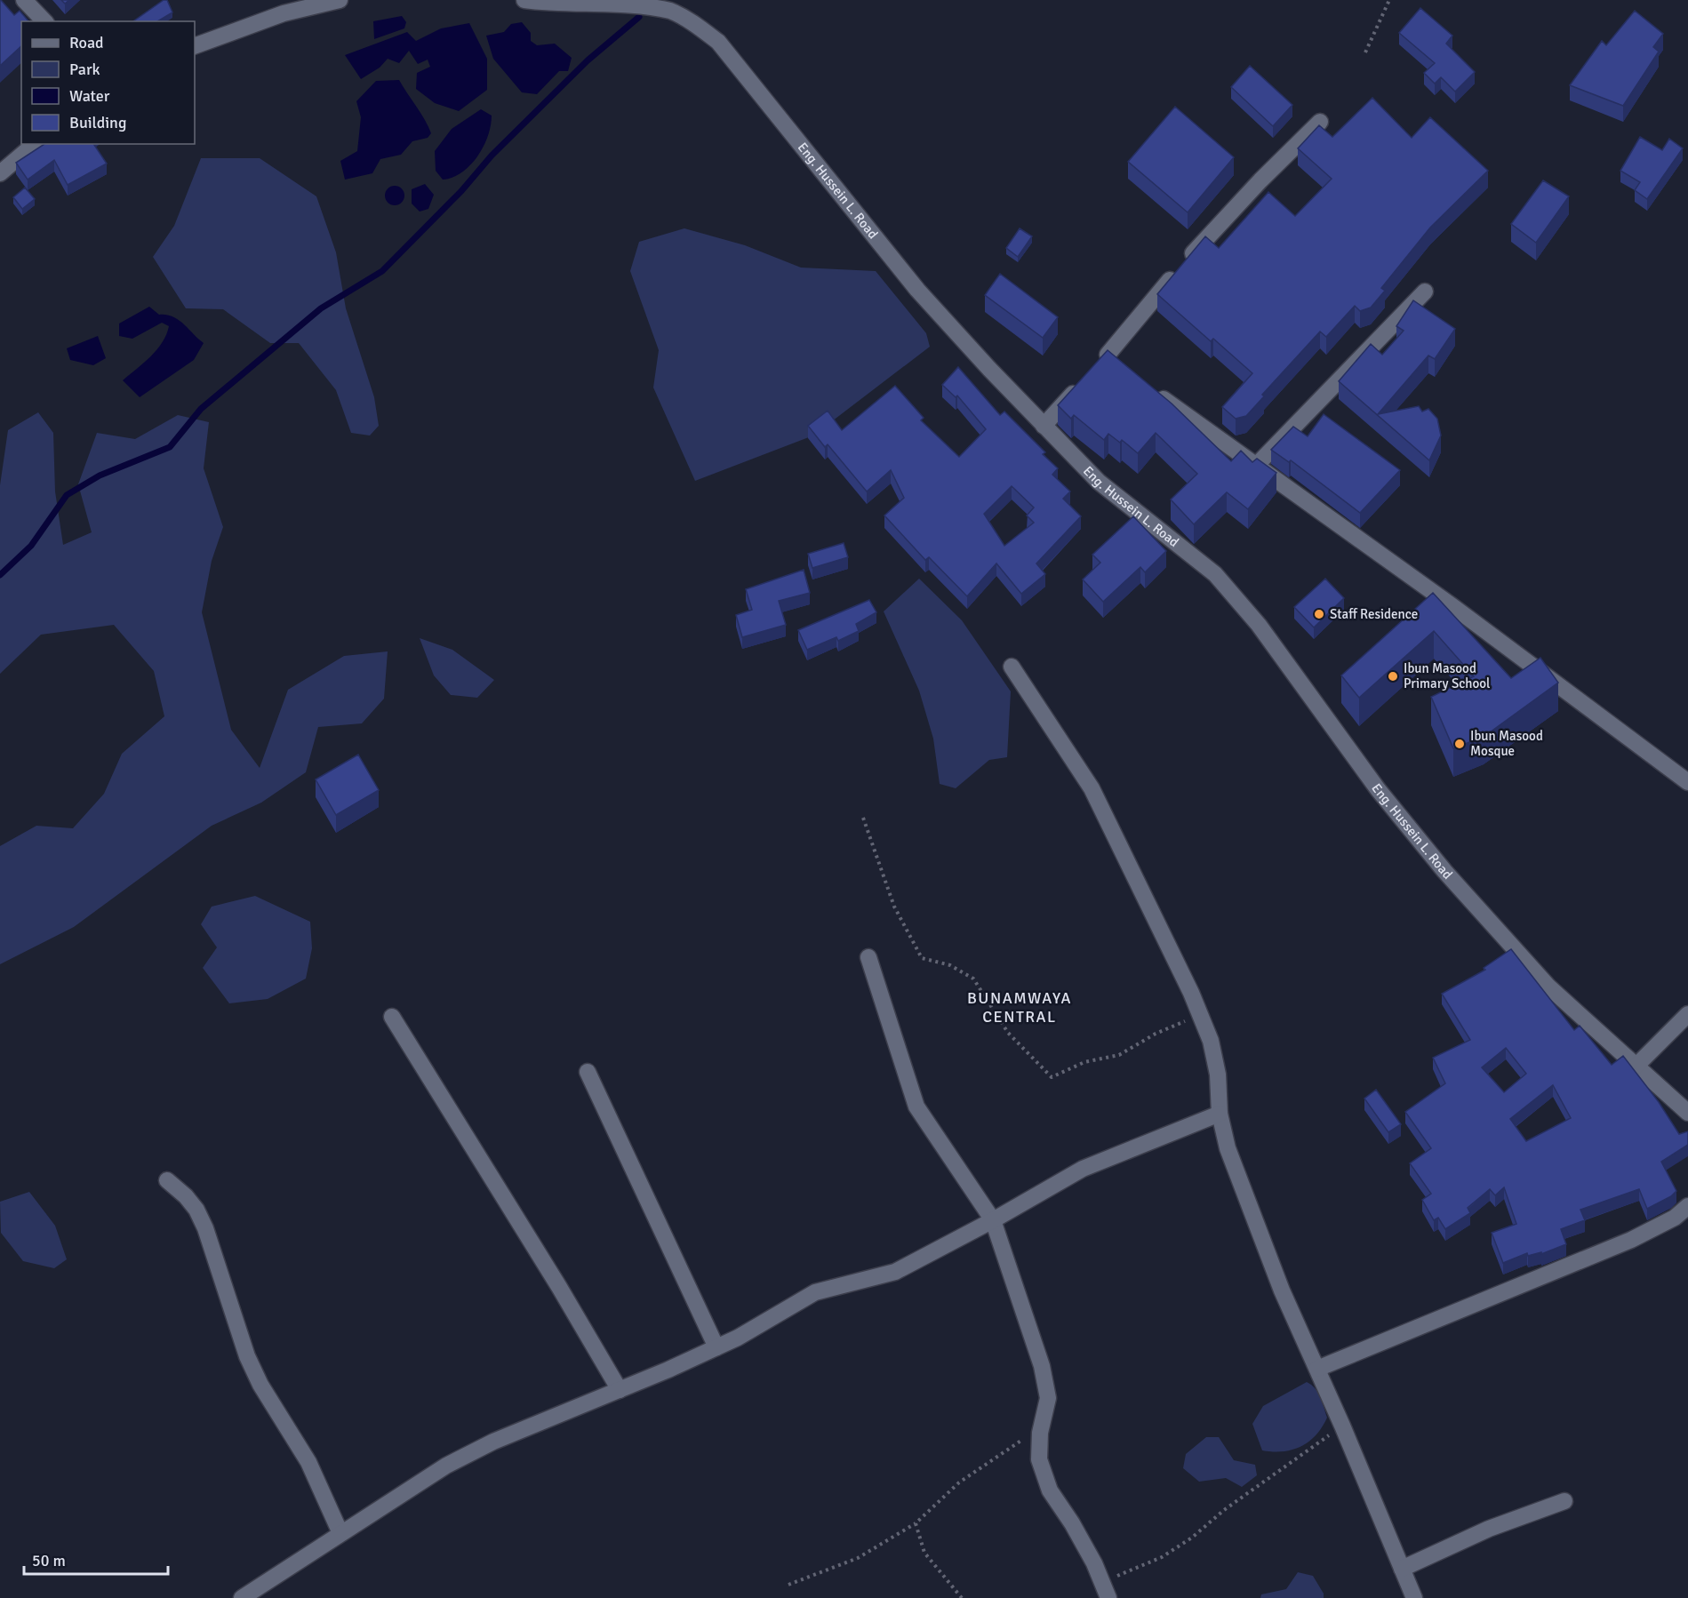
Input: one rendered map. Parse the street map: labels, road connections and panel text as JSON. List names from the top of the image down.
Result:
{
  "streets": {
    "street": ["Eng. Hussein L. Road"]
  },
  "districts": ["BUNAMWAYA CENTRAL"],
  "places": ["Staff Residence", "Ibun Masood Primary School", "Ibun Masood Mosque"],
  "legend": [
    "Road",
    "Park",
    "Water",
    "Building"
  ],
  "scale_bar": "50 m"
}
